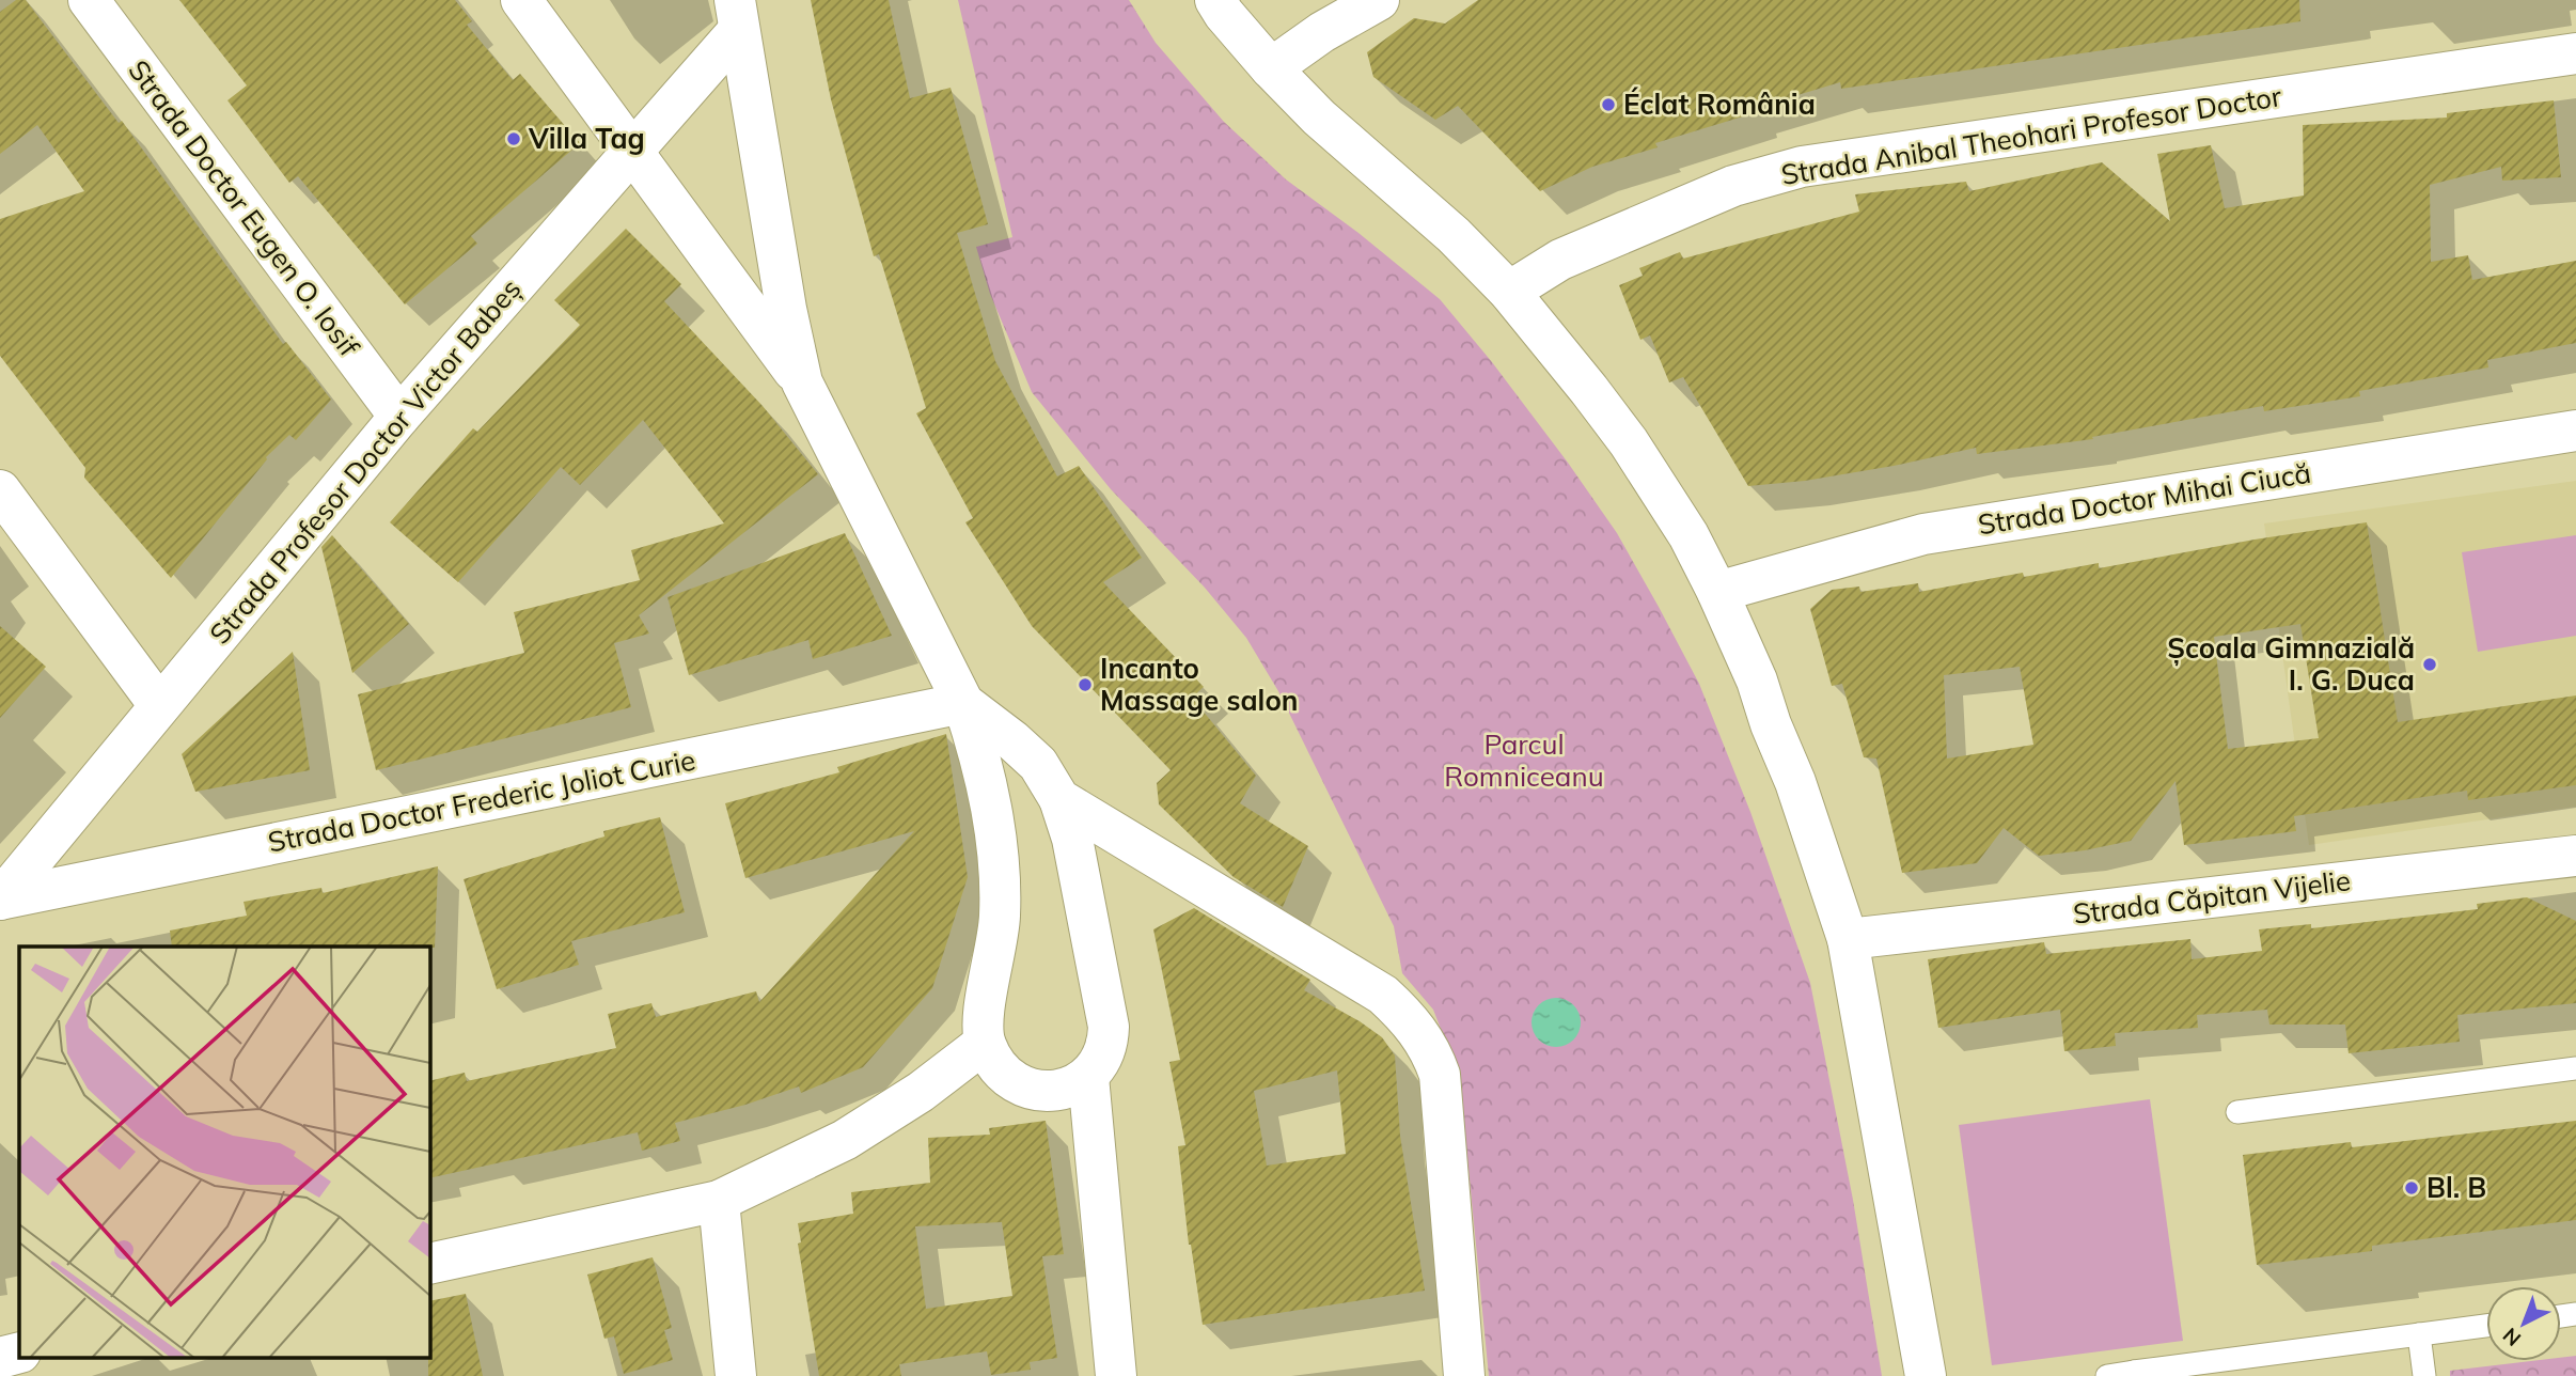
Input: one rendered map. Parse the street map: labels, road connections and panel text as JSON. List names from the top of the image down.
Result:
{
  "streets": {
    "street": [
      "Strada Anibal Theohari Profesor Doctor",
      "Strada Doctor Eugen O. Iosif",
      "Strada Profesor Doctor Victor Babeș",
      "Strada Doctor Mihai Ciucă",
      "Strada Doctor Frederic Joliot Curie",
      "Strada Căpitan Vijelie"
    ]
  },
  "crossings": [
    ["Strada Doctor Eugen O. Iosif", "Strada Profesor Doctor Victor Babeș"],
    ["Strada Profesor Doctor Victor Babeș", "Strada Doctor Frederic Joliot Curie"]
  ],
  "parks": ["Parcul Romniceanu"],
  "places": [
    "Éclat România",
    "Villa Tag",
    "Școala Gimnazială I. G. Duca",
    "Incanto Massage salon",
    "Bl. B"
  ],
  "north": "bottom left"
}
